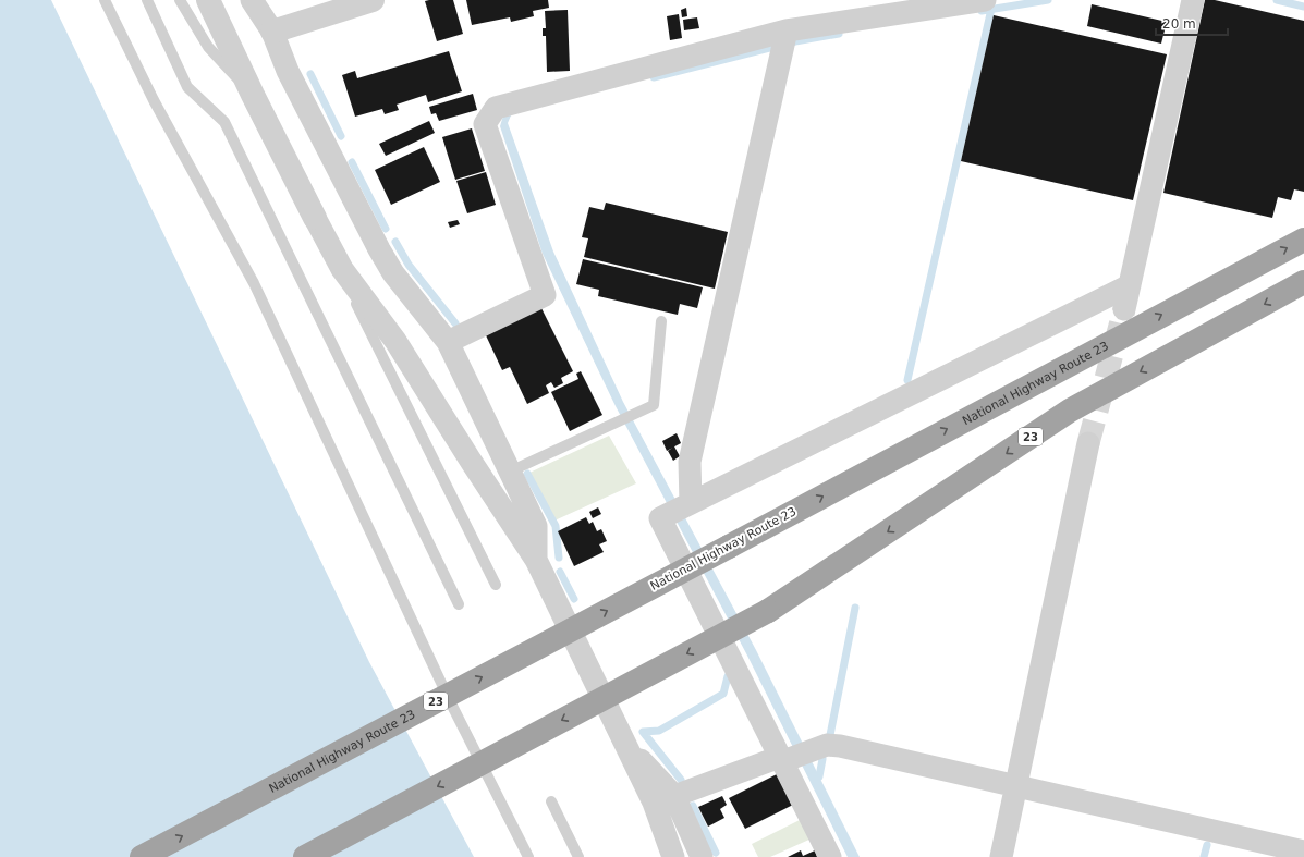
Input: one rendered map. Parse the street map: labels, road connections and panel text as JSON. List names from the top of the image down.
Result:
{
  "streets": {
    "highway": ["National Highway Route 23", "23"]
  },
  "scale_bar": "20 m"
}
